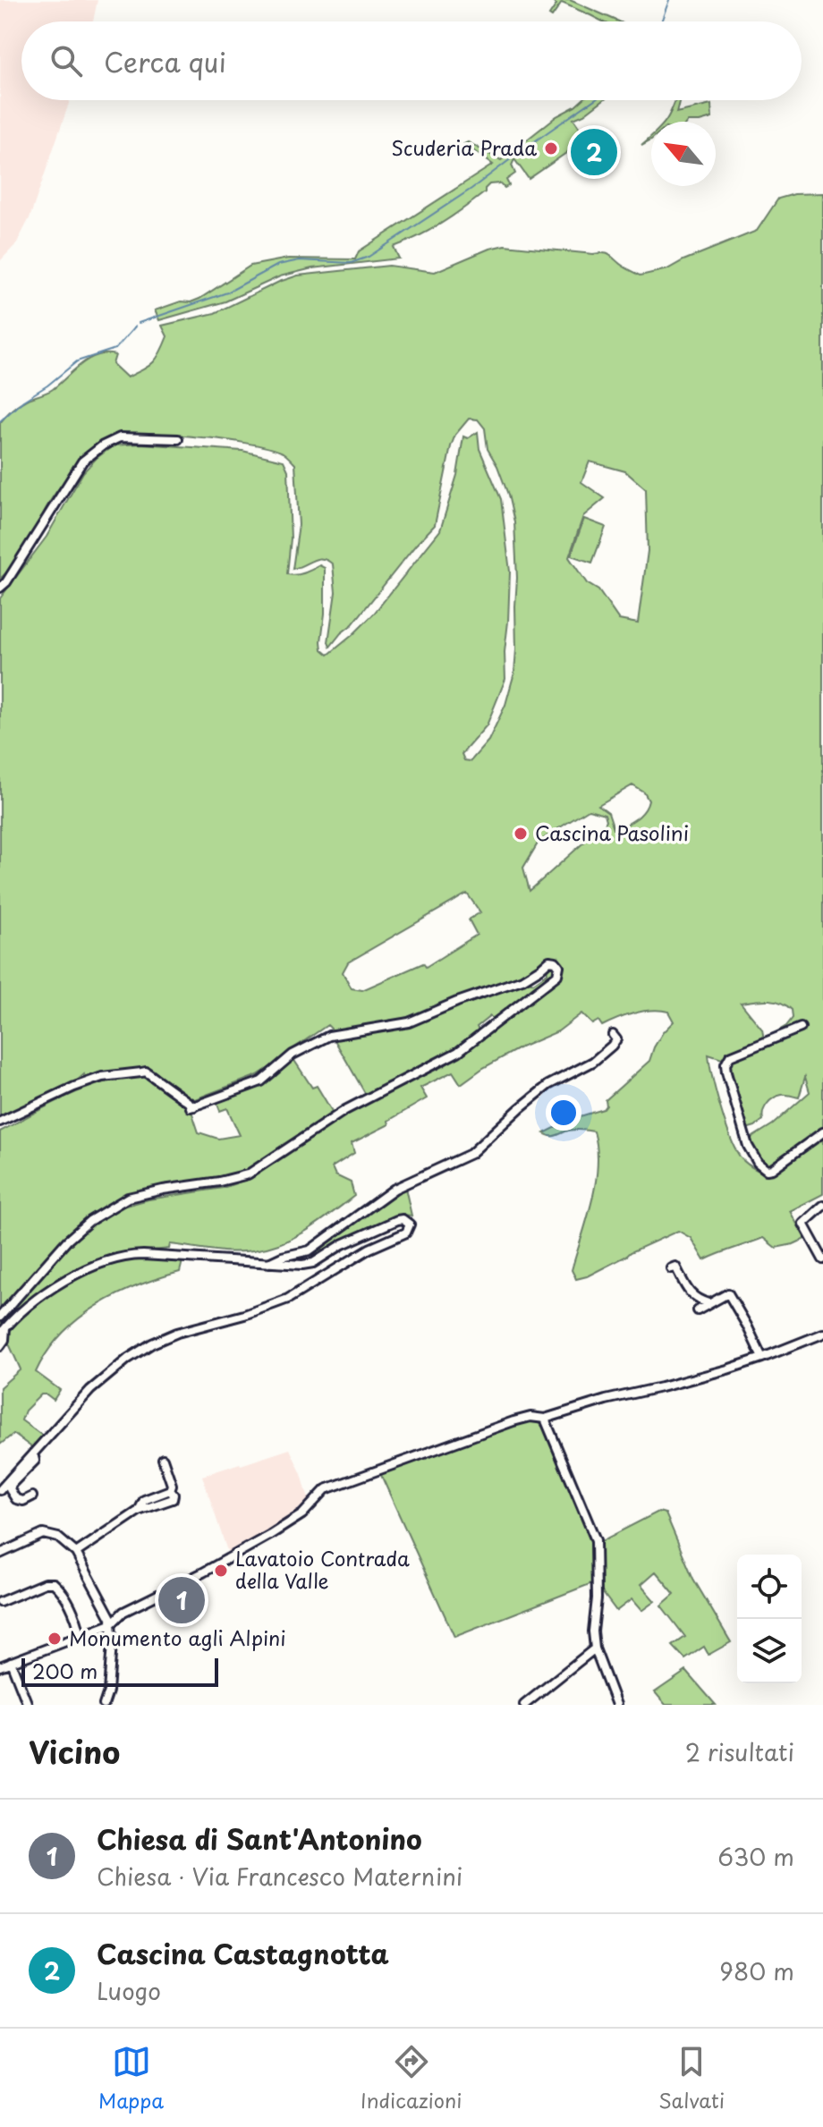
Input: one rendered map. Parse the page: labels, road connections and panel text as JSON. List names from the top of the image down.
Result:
{
  "places": [
    "Scuderia Prada",
    "Cascina Pasolini",
    "Lavatoio Contrada della Valle",
    "Monumento agli Alpini"
  ],
  "scale_bar": "200 m",
  "north": "top left",
  "page": {
    "search": "Cerca qui",
    "pins": ["2", "1"],
    "scale": "200 m",
    "heading": ["Vicino", "2 risultati"],
    "list": [
      {
        "mark": "1",
        "name": "Chiesa di Sant'Antonino",
        "note": "Chiesa · Via Francesco Maternini",
        "value": "630 m"
      },
      {
        "mark": "2",
        "name": "Cascina Castagnotta",
        "note": "Luogo",
        "value": "980 m"
      }
    ],
    "nav": ["Mappa", "Indicazioni", "Salvati"]
  }
}
